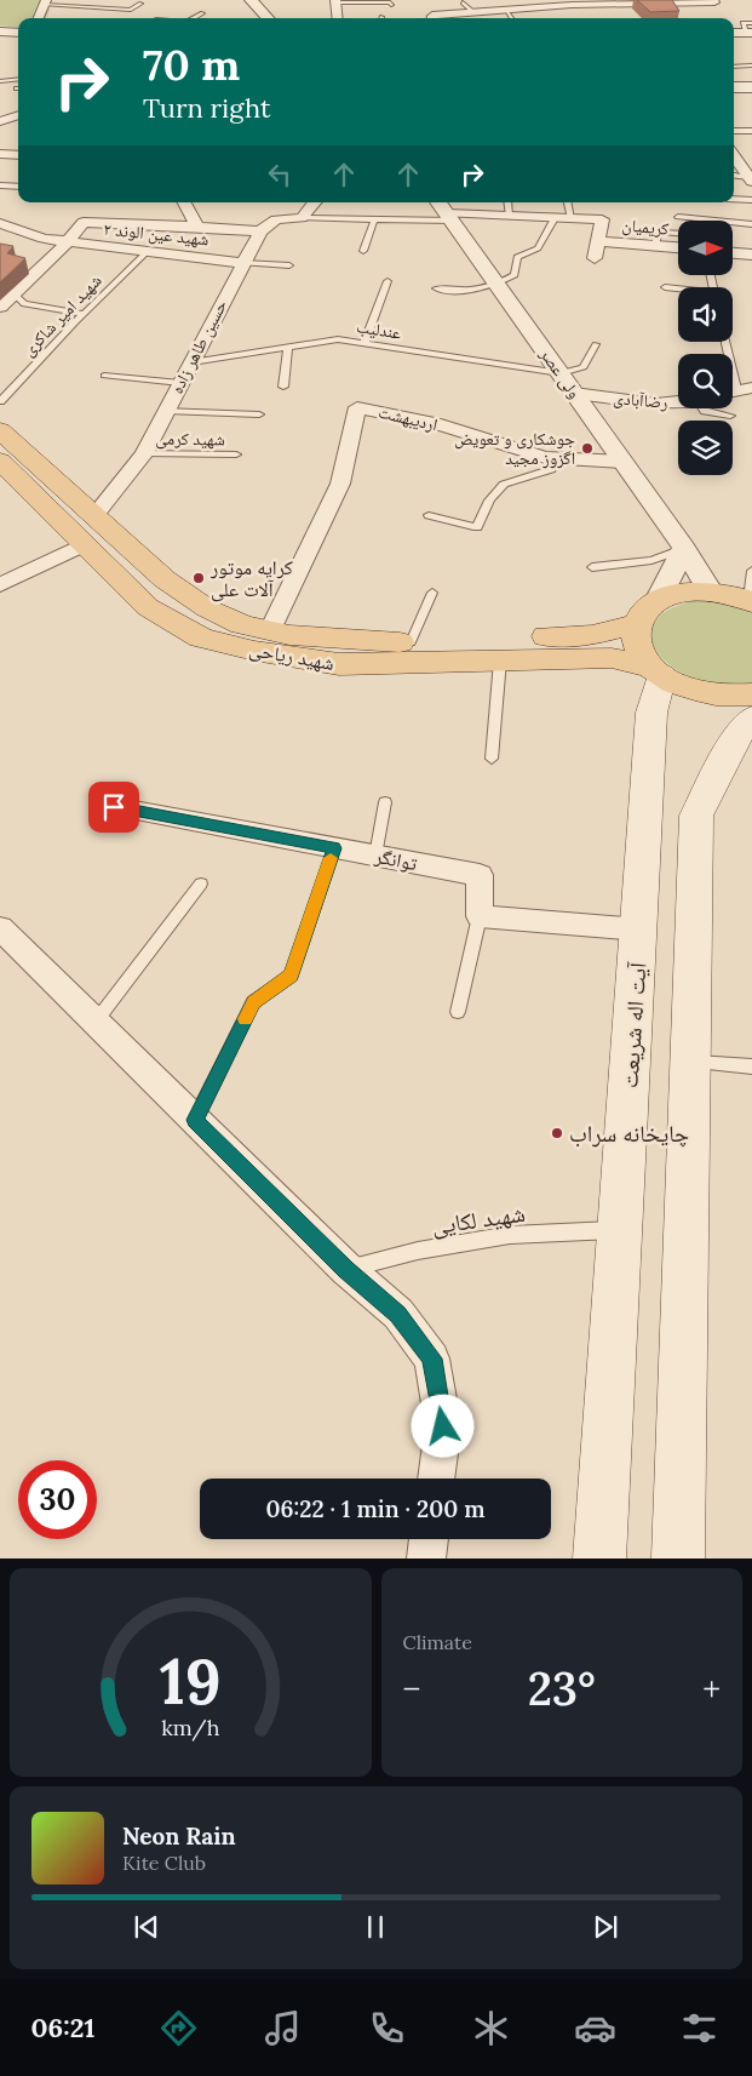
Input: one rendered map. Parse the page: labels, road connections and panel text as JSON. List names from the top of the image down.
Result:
{
  "streets": {
    "main road": ["شهید ریاحی", "آیت اله شریعت"],
    "street": [
      "کریمیان",
      "شهید عین الوند ۲",
      "حسین طاهر زاده",
      "ولی عصر",
      "رضاآبادی",
      "اردیبهشت",
      "توانگر"
    ],
    "lane": [
      "شهید امیر شاکری",
      "عندلیب",
      "شهید کرمی",
      "شهید لکایی"
    ]
  },
  "crossings": [
    ["شهید عین الوند ۲", "شهید امیر شاکری"],
    ["شهید عین الوند ۲", "حسین طاهر زاده"],
    ["عندلیب", "حسین طاهر زاده"],
    ["عندلیب", "ولی عصر"],
    ["حسین طاهر زاده", "شهید کرمی"],
    ["حسین طاهر زاده", "شهید ریاحی"],
    ["ولی عصر", "رضاآبادی"],
    ["ولی عصر", "اردیبهشت"],
    ["اردیبهشت", "شهید ریاحی"],
    ["شهید ریاحی", "آیت اله شریعت"],
    ["آیت اله شریعت", "شهید لکایی"]
  ],
  "places": ["جوشکاری و تعویض اگزوز مجید", "کرایه موتور آلات علی", "چایخانه سراب"],
  "north": "right",
  "page": {
    "turn": ["70 m", "Turn right"],
    "limit": "30",
    "trip": "06:22 · 1 min · 200 m",
    "tile": "Climate",
    "heat": ["−", "23°", "+"],
    "song": ["Neon Rain", "Kite Club"],
    "tabs": "06:21",
    "gauge": ["19", "km/h"]
  }
}
